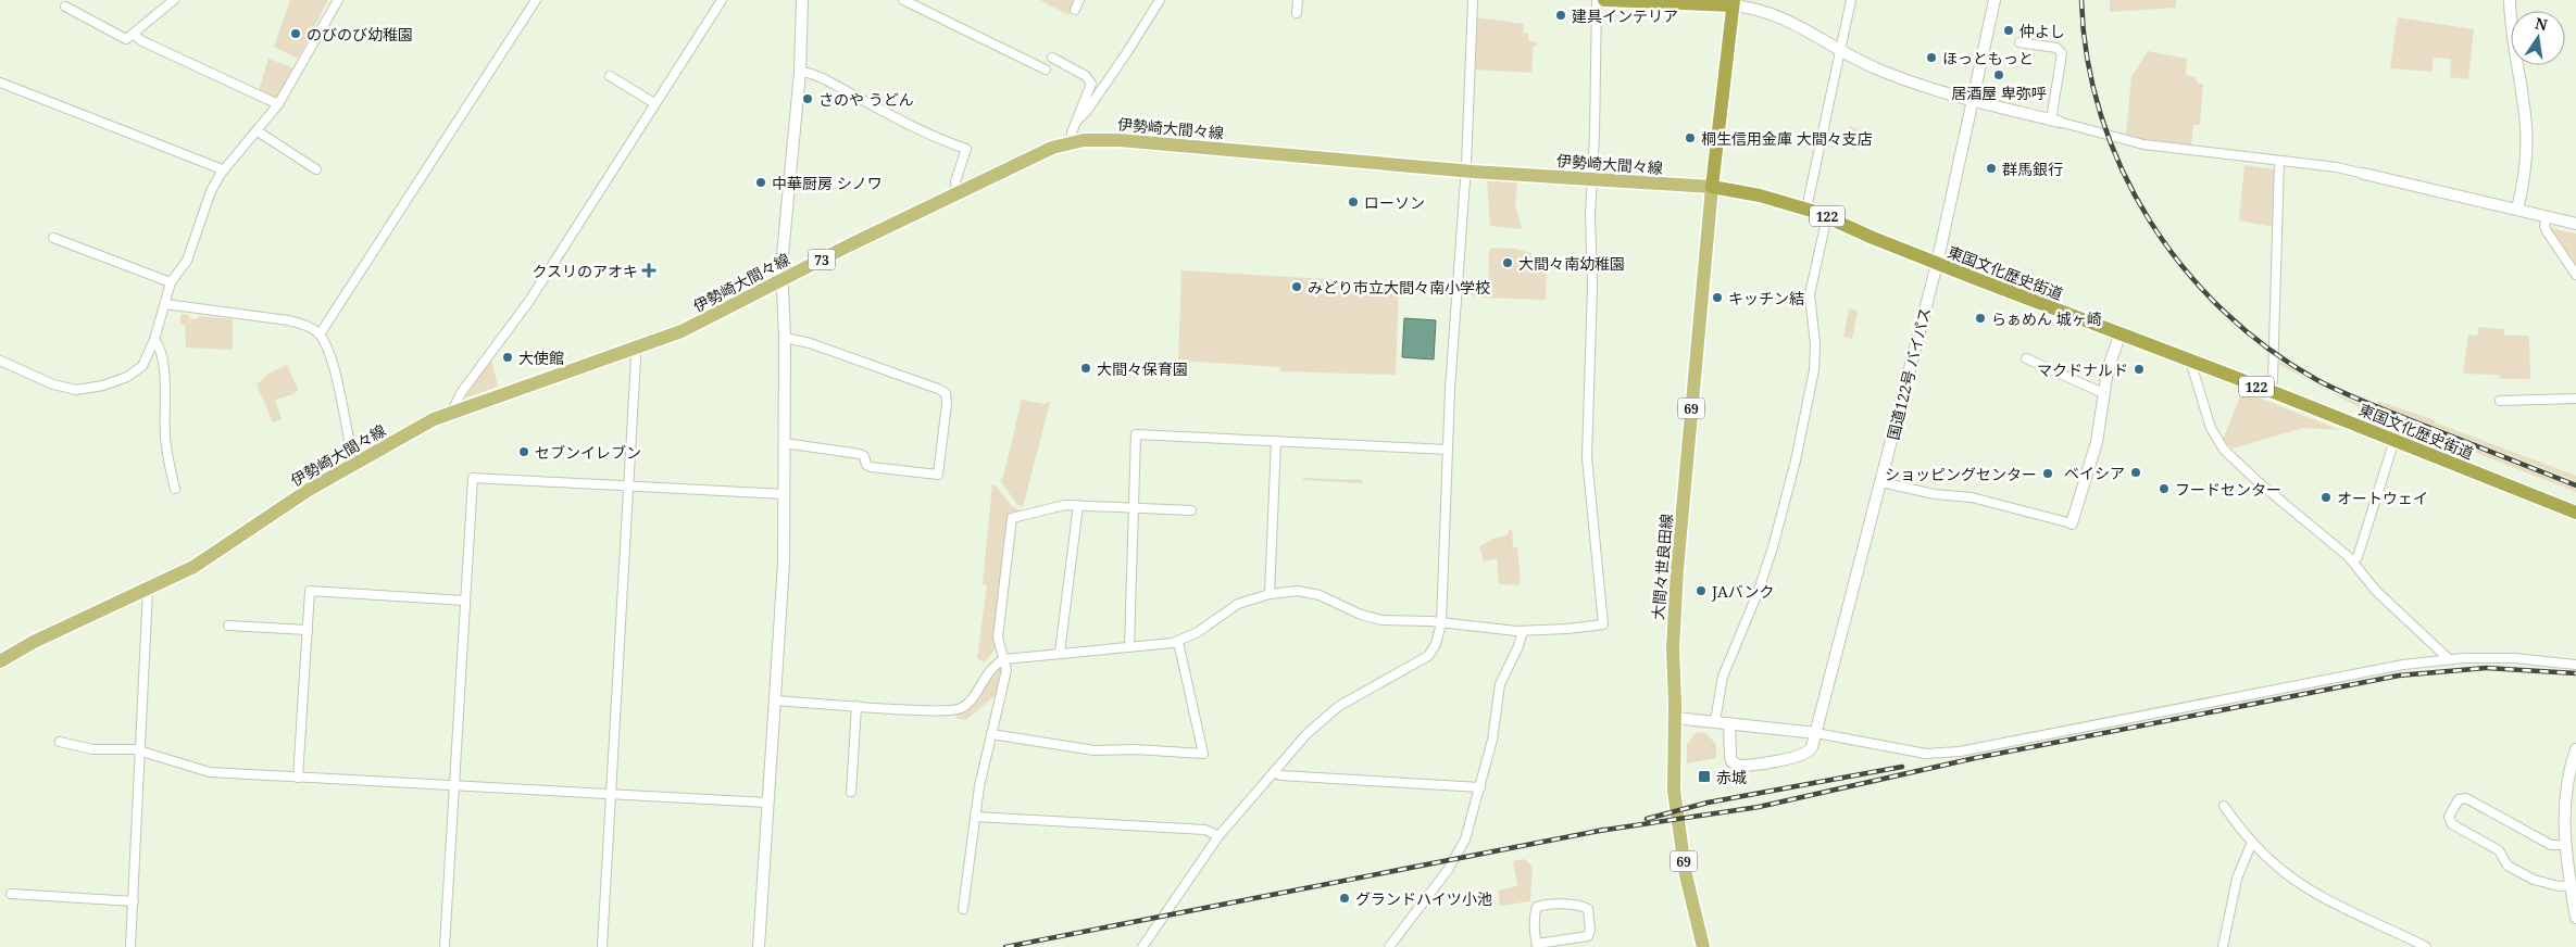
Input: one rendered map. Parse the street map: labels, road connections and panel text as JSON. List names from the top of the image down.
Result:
{
  "streets": {
    "highway": ["122", "東国文化歴史街道"],
    "main road": [
      "伊勢崎大間々線",
      "73",
      "69",
      "大間々世良田線"
    ],
    "street": ["国道122号 バイパス"]
  },
  "crossings": [
    ["伊勢崎大間々線", "東国文化歴史街道"],
    ["伊勢崎大間々線", "大間々世良田線"],
    ["東国文化歴史街道", "国道122号 バイパス"],
    ["東国文化歴史街道", "大間々世良田線"]
  ],
  "places": {
    "other": [
      "建具インテリア",
      "仲よし",
      "のびのび幼稚園",
      "ほっともっと",
      "居酒屋 卑弥呼",
      "さのや うどん",
      "桐生信用金庫 大間々支店",
      "群馬銀行",
      "中華厨房 シノワ",
      "ローソン",
      "大間々南幼稚園",
      "みどり市立大間々南小学校",
      "キッチン結",
      "らぁめん 城ヶ崎",
      "大使館",
      "大間々保育園",
      "マクドナルド",
      "セブンイレブン",
      "ベイシア",
      "ショッピングセンター",
      "フードセンター",
      "オートウェイ",
      "JAバンク",
      "グランドハイツ小池"
    ],
    "health": ["クスリのアオキ"],
    "transit": ["赤城"]
  },
  "north": "top"
}
